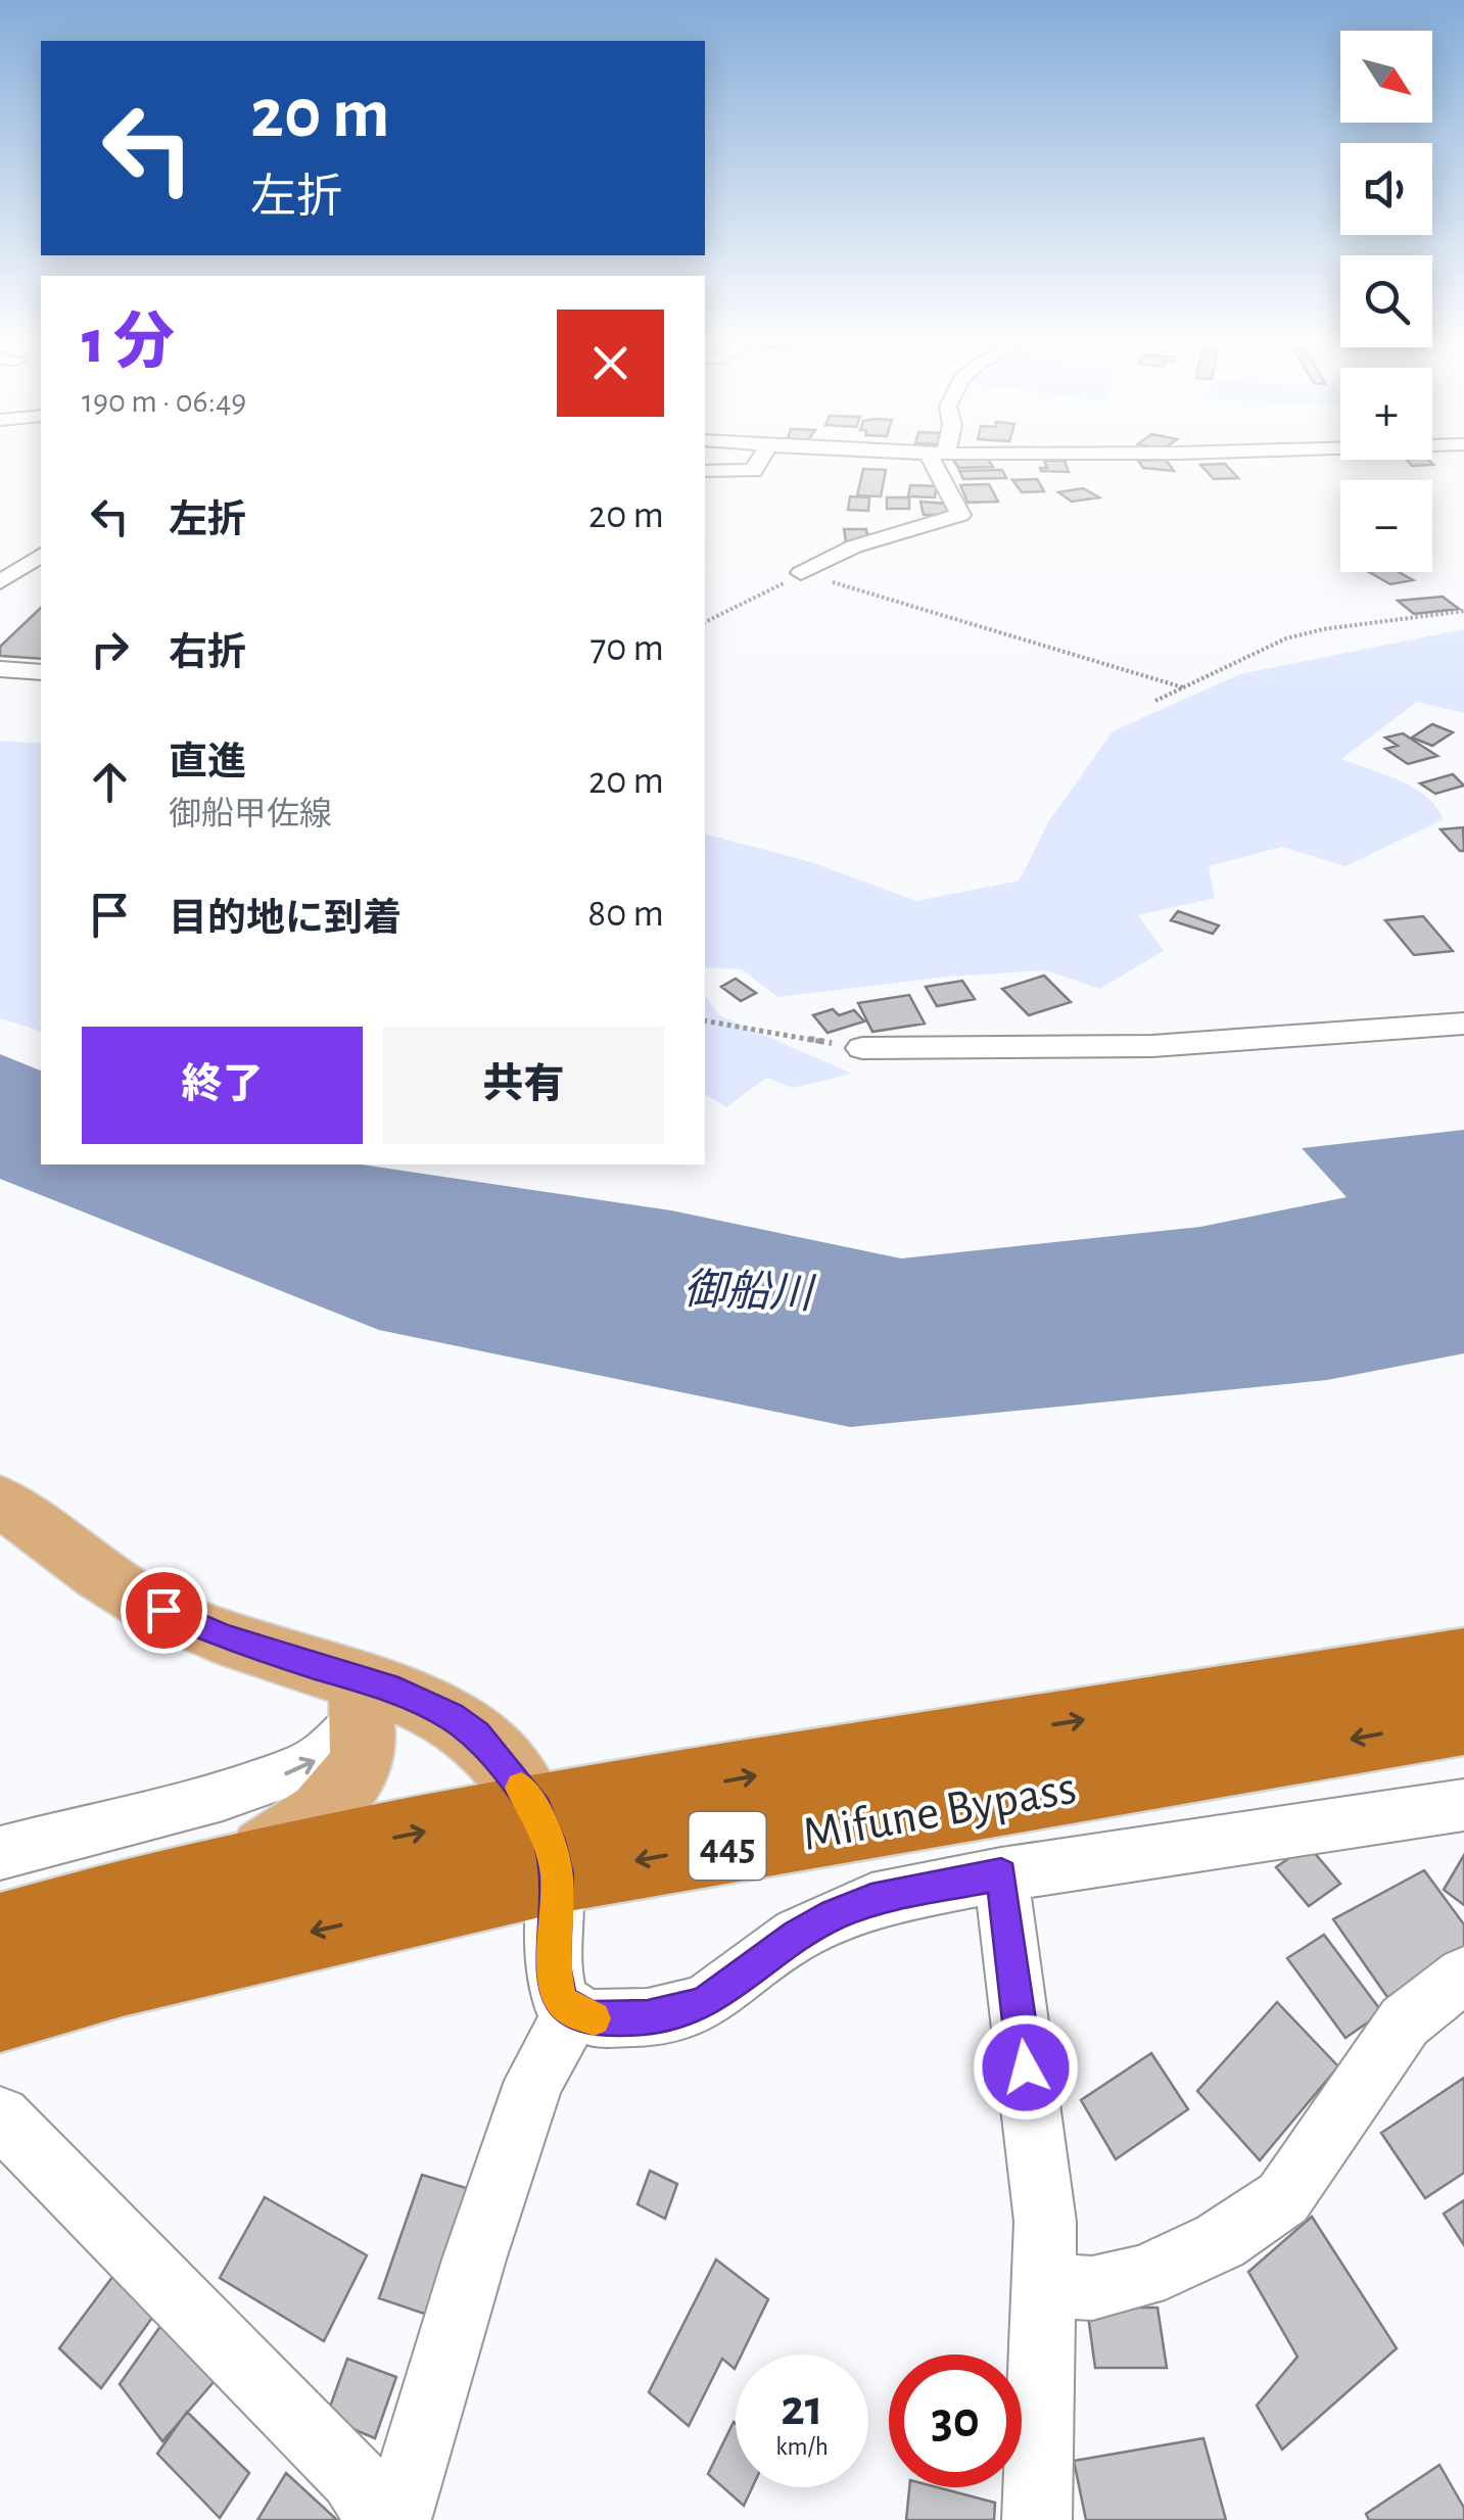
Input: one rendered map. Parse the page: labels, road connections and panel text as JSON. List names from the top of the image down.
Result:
{
  "streets": {
    "highway": ["Mifune Bypass", "445"]
  },
  "water": ["御船川"],
  "north": "bottom right",
  "page": {
    "map_buttons": ["+", "−"],
    "turn": ["20 m", "左折"],
    "heading": ["1 分", "190 m · 06:49"],
    "list": [
      {
        "name": "左折",
        "value": "20 m"
      },
      {
        "name": "右折",
        "value": "70 m"
      },
      {
        "name": "直進",
        "note": "御船甲佐線",
        "value": "20 m"
      },
      {
        "name": "目的地に到着",
        "value": "80 m"
      }
    ],
    "buttons": ["終了", "共有"],
    "speed": "21 km/h",
    "limit": "30"
  }
}
